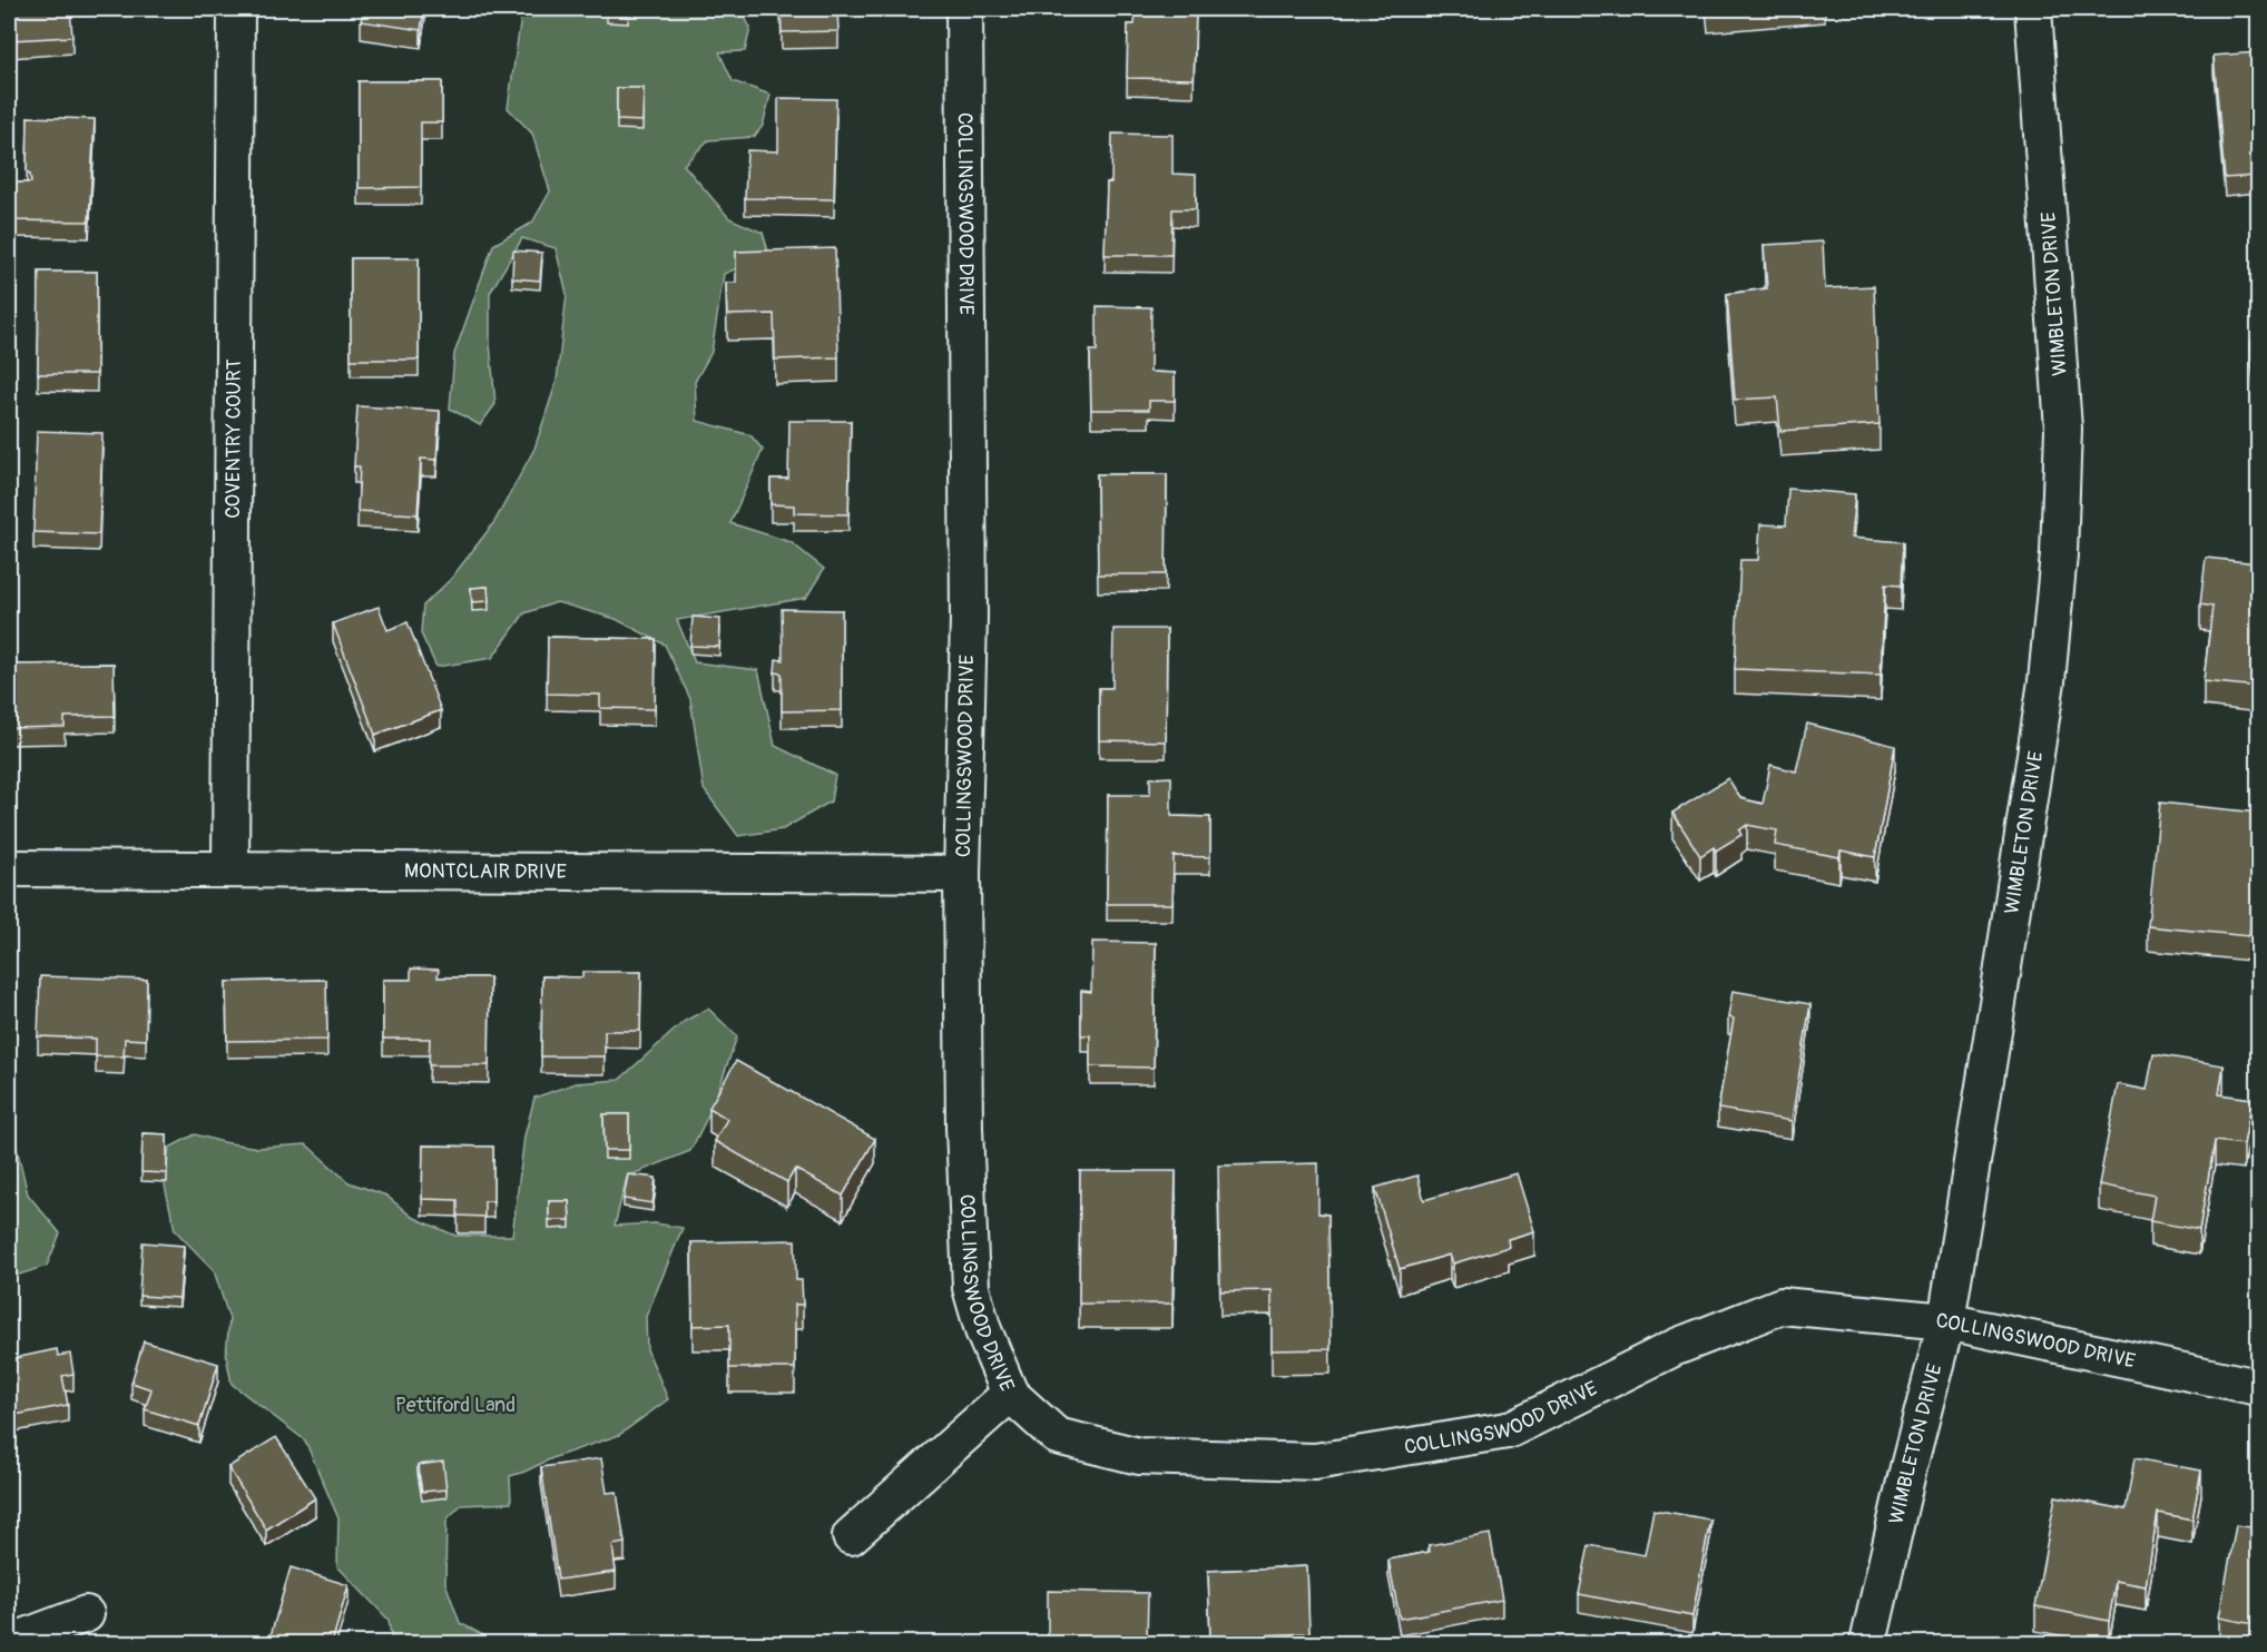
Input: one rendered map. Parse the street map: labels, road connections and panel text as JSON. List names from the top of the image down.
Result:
{
  "streets": {
    "street": [
      "COLLINGSWOOD DRIVE",
      "WIMBLETON DRIVE",
      "COVENTRY COURT",
      "MONTCLAIR DRIVE"
    ]
  },
  "crossings": [
    ["COLLINGSWOOD DRIVE", "WIMBLETON DRIVE"],
    ["COLLINGSWOOD DRIVE", "MONTCLAIR DRIVE"],
    ["COVENTRY COURT", "MONTCLAIR DRIVE"]
  ],
  "parks": ["Pettiford Land"]
}
